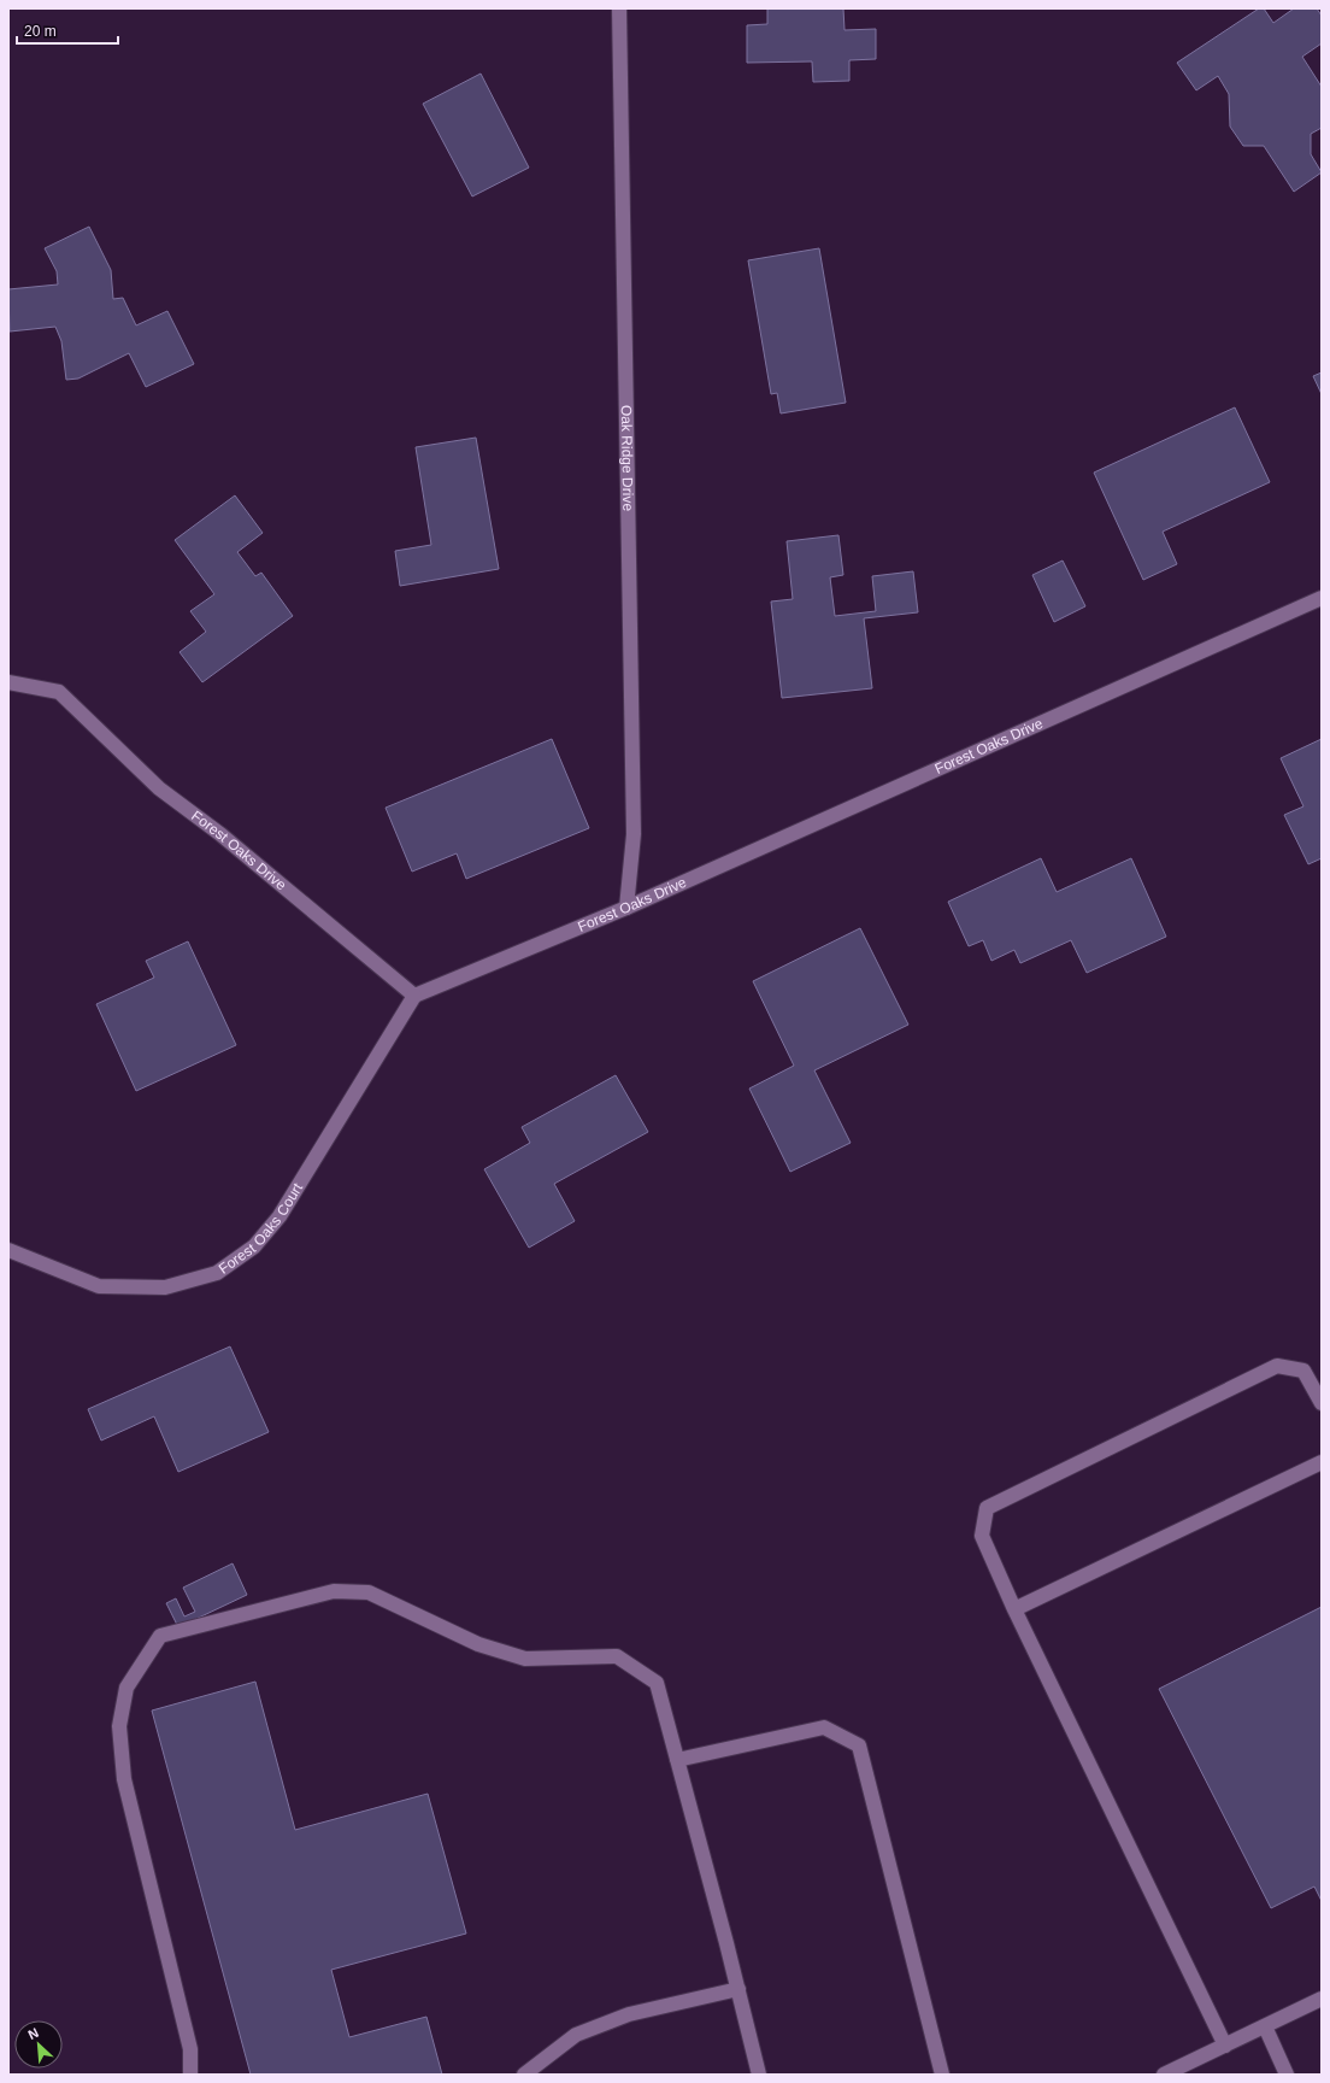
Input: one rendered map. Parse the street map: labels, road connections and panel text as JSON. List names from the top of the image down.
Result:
{
  "streets": {
    "street": ["Oak Ridge Drive", "Forest Oaks Drive", "Forest Oaks Court"]
  },
  "crossings": [
    ["Oak Ridge Drive", "Forest Oaks Drive"],
    ["Forest Oaks Drive", "Forest Oaks Court"]
  ],
  "scale_bar": "20 m",
  "north": "top left"
}
